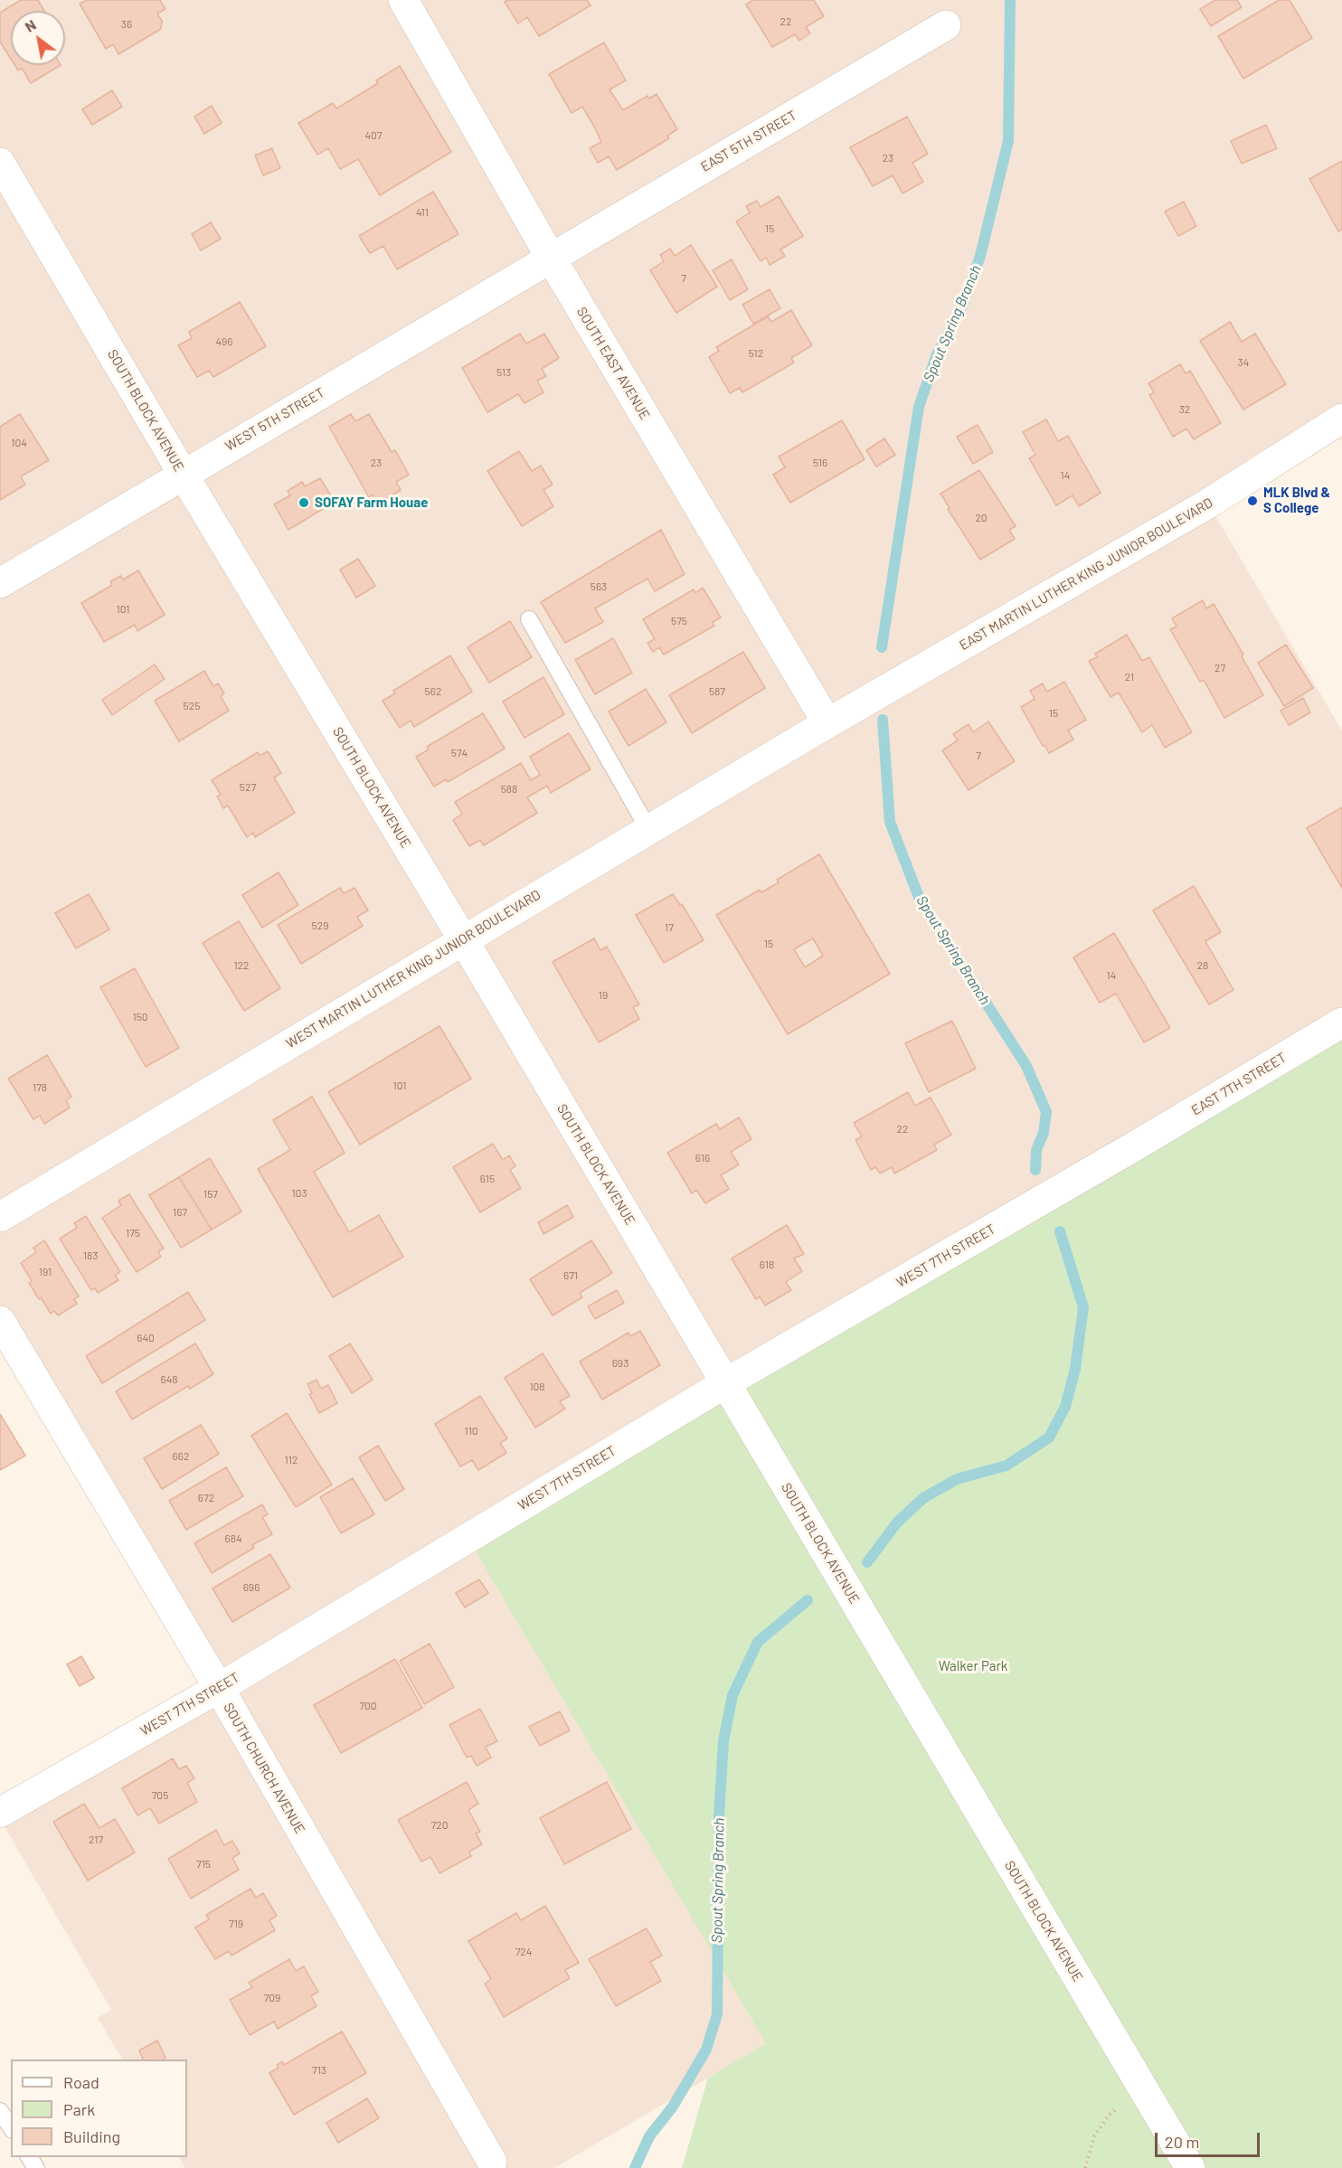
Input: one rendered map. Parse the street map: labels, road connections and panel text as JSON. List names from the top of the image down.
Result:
{
  "streets": {
    "street": [
      "EAST 5TH STREET",
      "SOUTH EAST AVENUE",
      "SOUTH BLOCK AVENUE",
      "WEST 5TH STREET",
      "EAST MARTIN LUTHER KING JUNIOR BOULEVARD",
      "WEST MARTIN LUTHER KING JUNIOR BOULEVARD",
      "EAST 7TH STREET",
      "WEST 7TH STREET",
      "SOUTH CHURCH AVENUE"
    ]
  },
  "crossings": [
    ["EAST 5TH STREET", "SOUTH EAST AVENUE"],
    ["EAST 5TH STREET", "WEST 5TH STREET"],
    ["SOUTH EAST AVENUE", "WEST 5TH STREET"],
    ["SOUTH EAST AVENUE", "EAST MARTIN LUTHER KING JUNIOR BOULEVARD"],
    ["SOUTH EAST AVENUE", "WEST MARTIN LUTHER KING JUNIOR BOULEVARD"],
    ["SOUTH BLOCK AVENUE", "WEST 5TH STREET"],
    ["SOUTH BLOCK AVENUE", "WEST MARTIN LUTHER KING JUNIOR BOULEVARD"],
    ["SOUTH BLOCK AVENUE", "WEST 7TH STREET"],
    ["EAST MARTIN LUTHER KING JUNIOR BOULEVARD", "WEST MARTIN LUTHER KING JUNIOR BOULEVARD"],
    ["EAST 7TH STREET", "WEST 7TH STREET"],
    ["WEST 7TH STREET", "SOUTH CHURCH AVENUE"]
  ],
  "water": ["Spout Spring Branch"],
  "parks": ["Walker Park"],
  "places": ["MLK Blvd & S College", "SOFAY Farm Houae"],
  "house_numbers": [
    "22",
    "36",
    "407",
    "23",
    "411",
    "15",
    "7",
    "496",
    "512",
    "34",
    "513",
    "32",
    "104",
    "23",
    "516",
    "14",
    "20",
    "563",
    "101",
    "575",
    "27",
    "21",
    "562",
    "587",
    "525",
    "15",
    "574",
    "7",
    "527",
    "588",
    "529",
    "17",
    "15",
    "122",
    "28",
    "14",
    "19",
    "150",
    "101",
    "178",
    "22",
    "616",
    "615",
    "103",
    "157",
    "167",
    "175",
    "183",
    "618",
    "191",
    "671",
    "640",
    "693",
    "648",
    "108",
    "110",
    "662",
    "112",
    "672",
    "684",
    "696",
    "700",
    "705",
    "720",
    "217",
    "715",
    "719",
    "724",
    "709",
    "713"
  ],
  "legend": ["Road", "Park", "Building"],
  "scale_bar": "20 m",
  "north": "top left"
}
